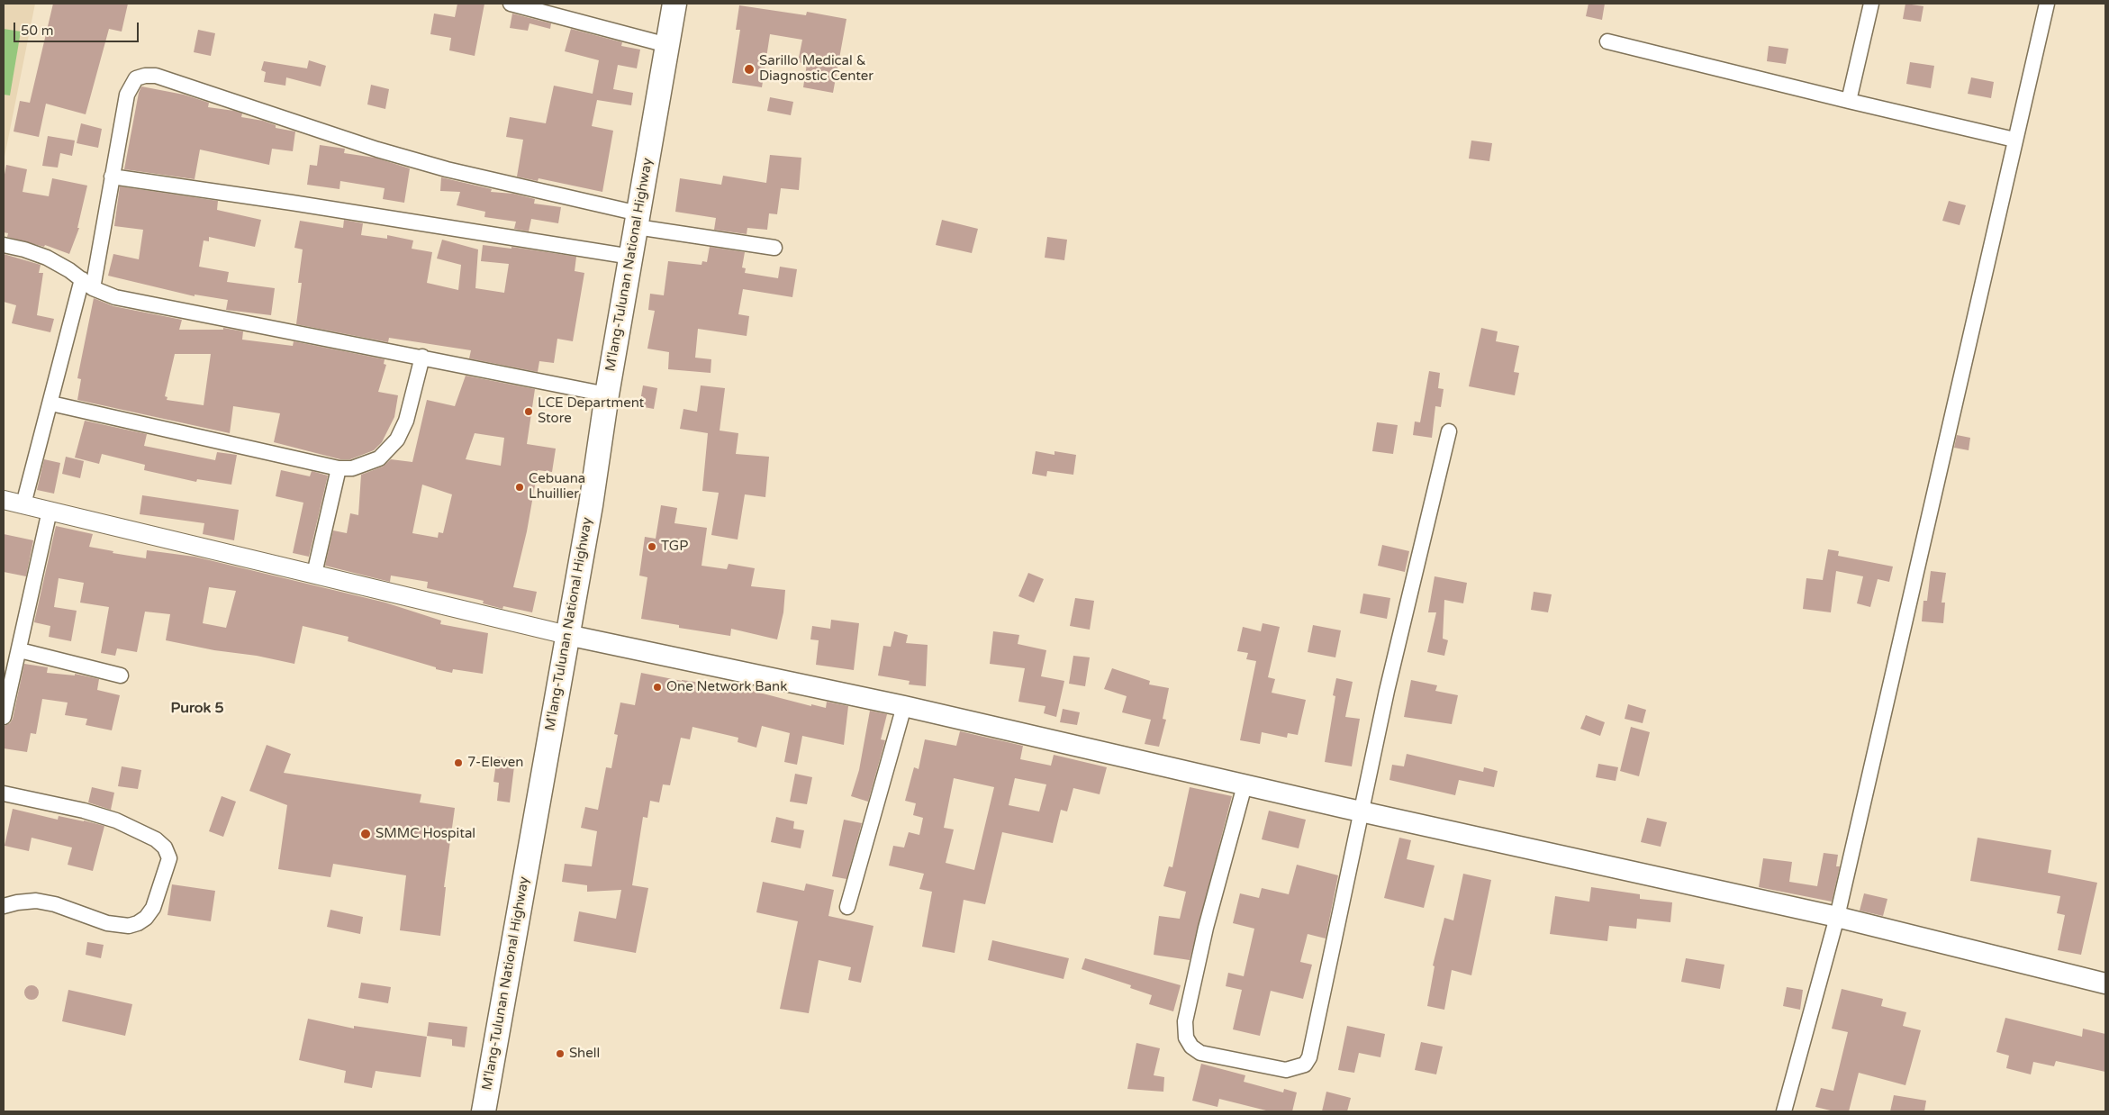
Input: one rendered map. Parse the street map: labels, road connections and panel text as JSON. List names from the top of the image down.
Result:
{
  "streets": {
    "highway": ["M'lang-Tulunan National Highway"]
  },
  "districts": ["Purok 5"],
  "places": [
    "Sarillo Medical & Diagnostic Center",
    "LCE Department Store",
    "Cebuana Lhuillier",
    "TGP",
    "One Network Bank",
    "7-Eleven",
    "SMMC Hospital",
    "Shell"
  ],
  "scale_bar": "50 m"
}
